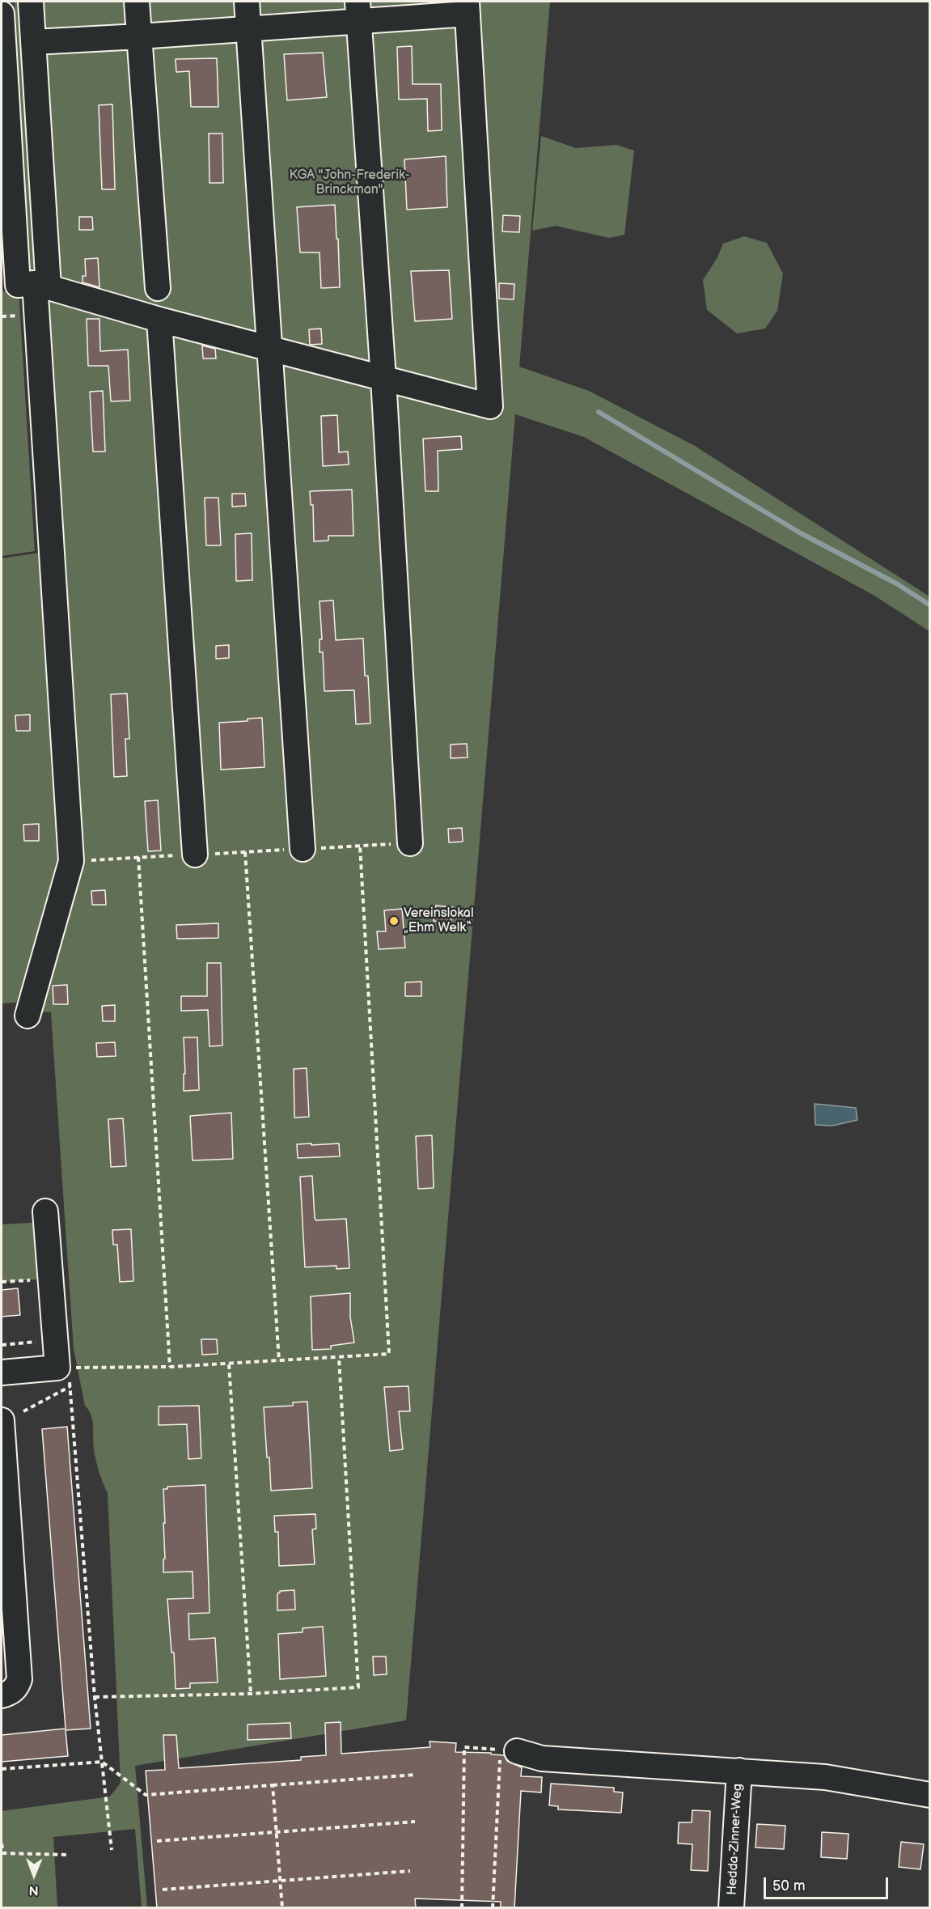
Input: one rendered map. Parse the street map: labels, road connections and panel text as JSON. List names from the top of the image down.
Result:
{
  "streets": {
    "street": ["Hedda-Zinner-Weg"]
  },
  "parks": ["KGA \"John-Frederik- Brinckman\""],
  "places": ["Vereinslokal „Ehm Welk“"],
  "scale_bar": "50 m",
  "north": "bottom"
}
